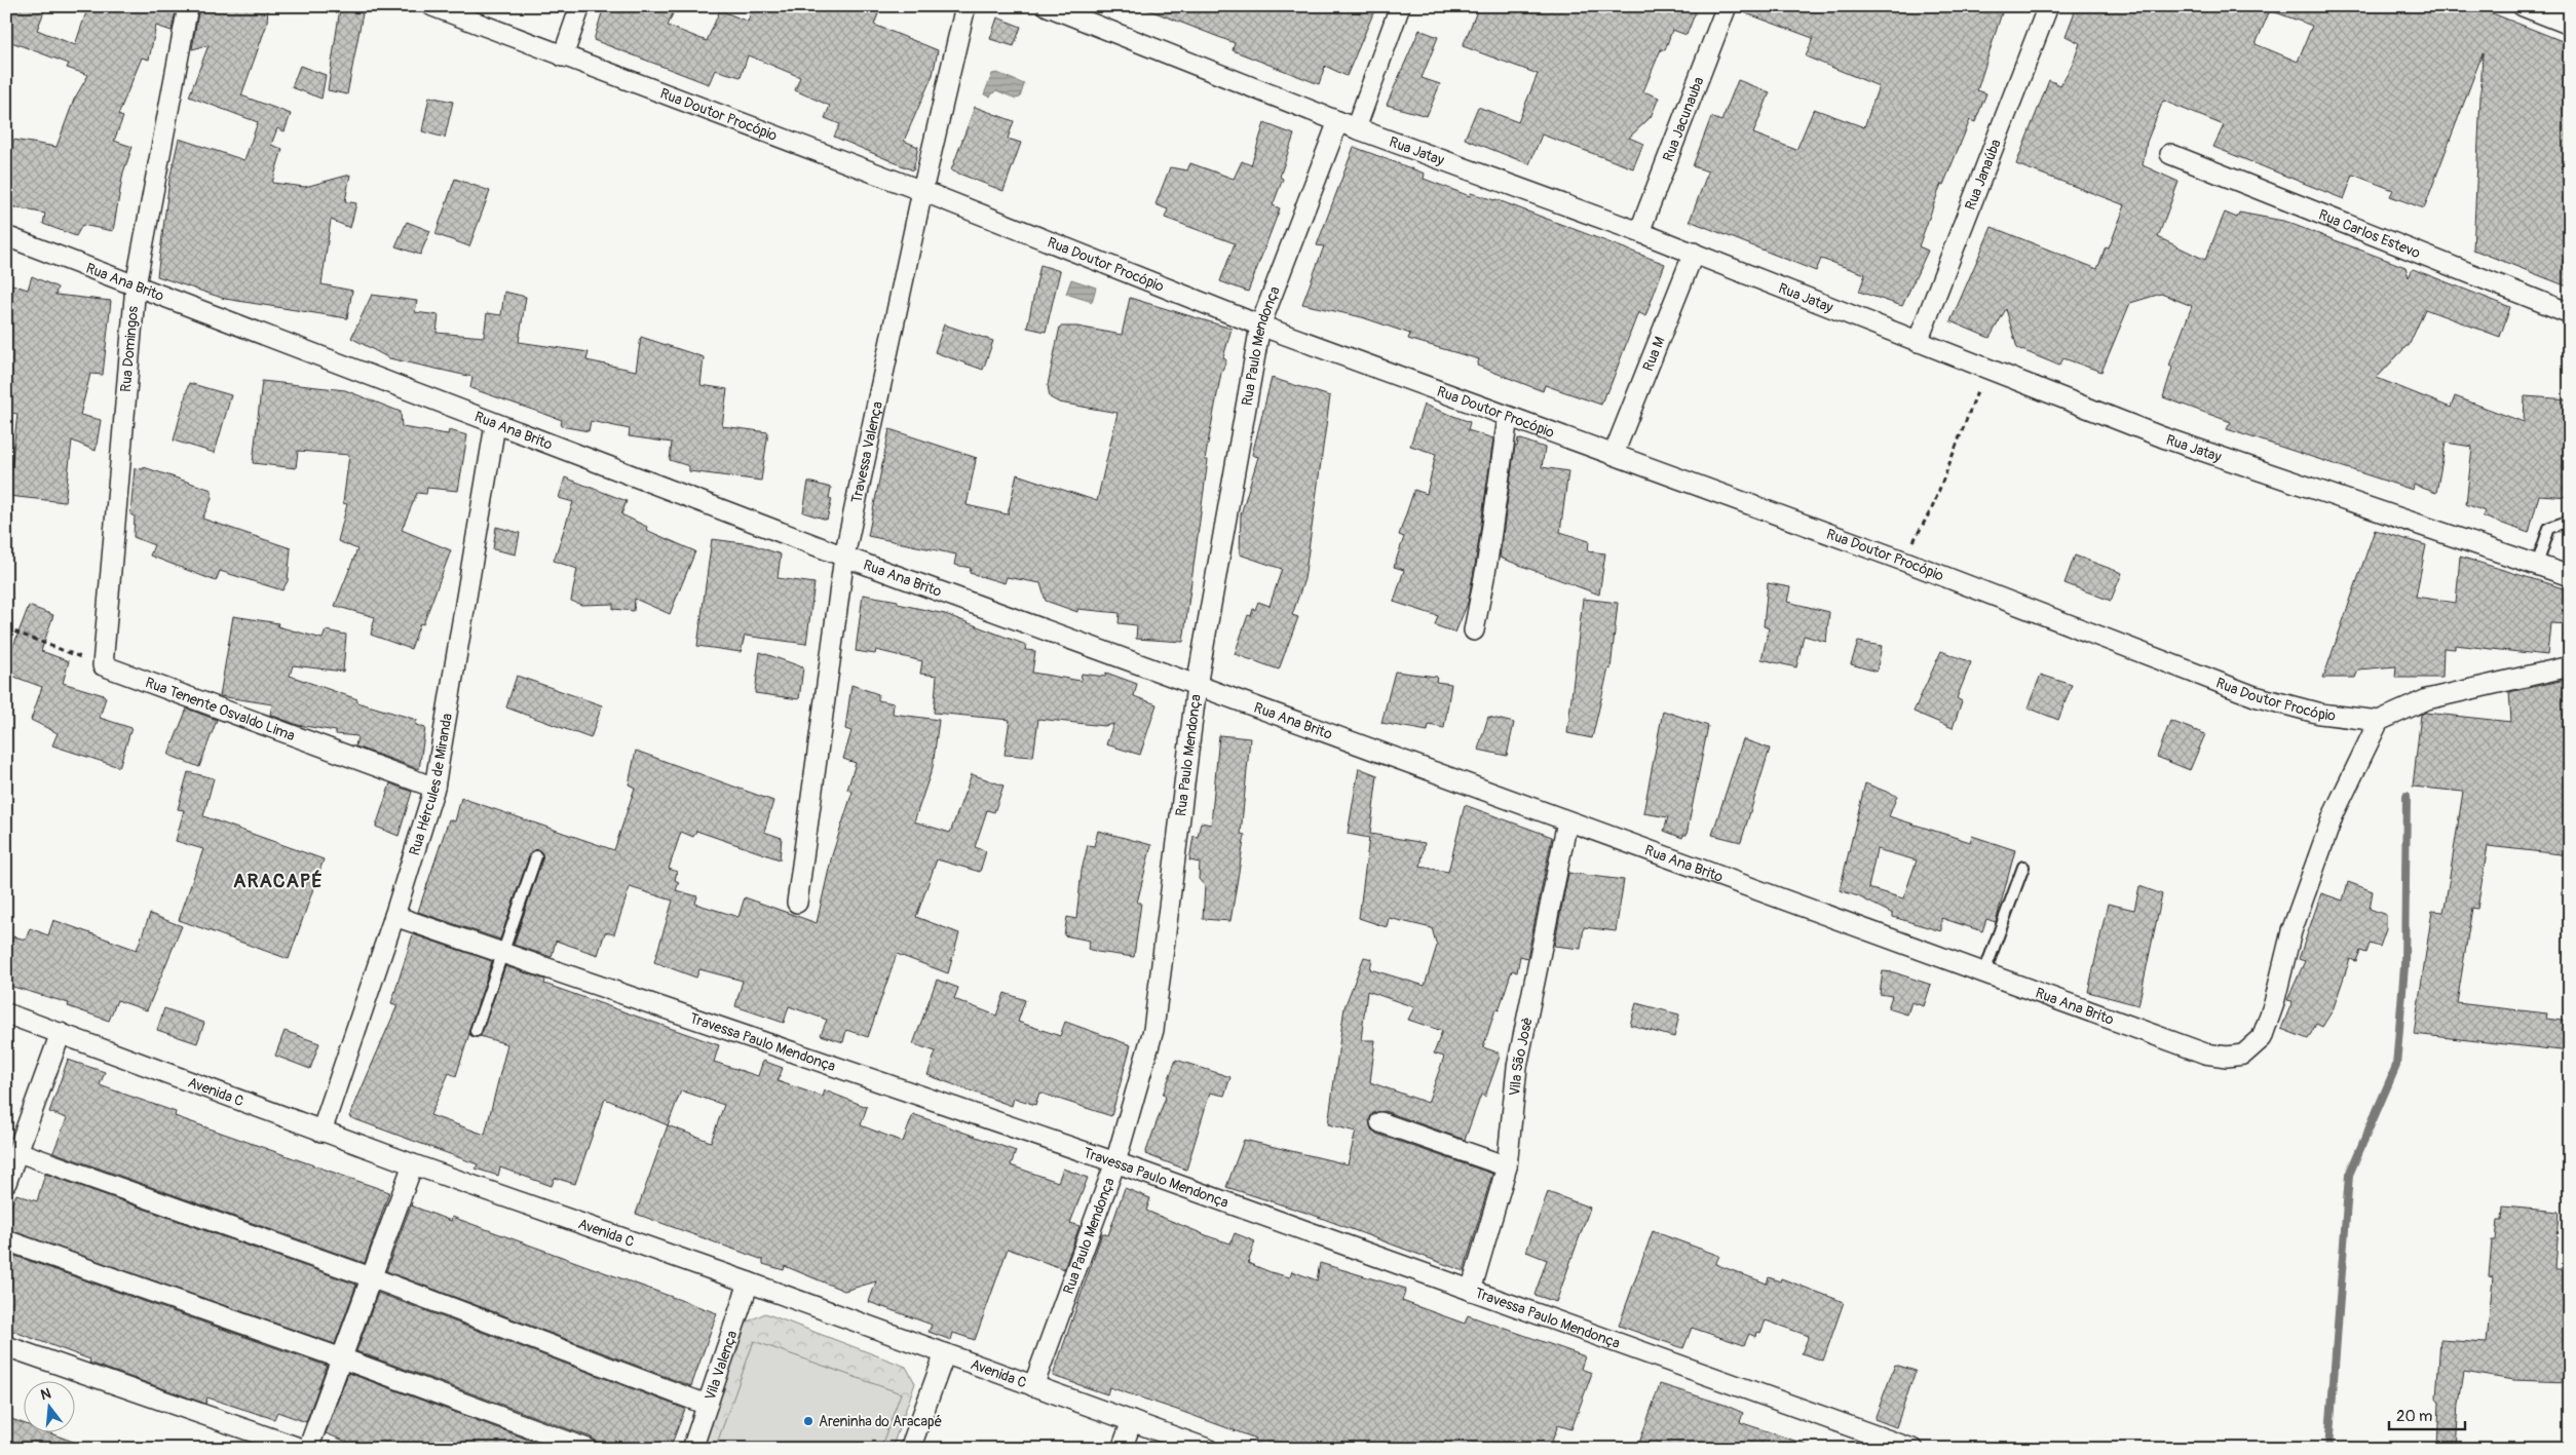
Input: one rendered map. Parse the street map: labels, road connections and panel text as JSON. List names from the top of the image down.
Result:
{
  "streets": {
    "street": [
      "Rua Doutor Procópio",
      "Rua Jacunauba",
      "Rua Jatay",
      "Rua Janaúba",
      "Rua Carlos Estevo",
      "Rua Ana Brito",
      "Rua Paulo Mendonça",
      "Rua Domingos",
      "Rua M",
      "Travessa Valença",
      "Rua Tenente Osvaldo Lima",
      "Rua Hércules de Miranda",
      "Travessa Paulo Mendonça",
      "Vila São Josè",
      "Avenida C",
      "Vila Valença"
    ]
  },
  "crossings": [
    ["Rua Doutor Procópio", "Rua Ana Brito"],
    ["Rua Doutor Procópio", "Rua Paulo Mendonça"],
    ["Rua Doutor Procópio", "Rua M"],
    ["Rua Doutor Procópio", "Travessa Valença"],
    ["Rua Jacunauba", "Rua Jatay"],
    ["Rua Jatay", "Rua Janaúba"],
    ["Rua Jatay", "Rua Paulo Mendonça"],
    ["Rua Jatay", "Rua M"],
    ["Rua Ana Brito", "Rua Paulo Mendonça"],
    ["Rua Ana Brito", "Rua Domingos"],
    ["Rua Ana Brito", "Travessa Valença"],
    ["Rua Ana Brito", "Rua Hércules de Miranda"],
    ["Rua Ana Brito", "Vila São Josè"],
    ["Rua Paulo Mendonça", "Travessa Paulo Mendonça"],
    ["Rua Paulo Mendonça", "Avenida C"],
    ["Rua Domingos", "Rua Tenente Osvaldo Lima"],
    ["Rua Tenente Osvaldo Lima", "Rua Hércules de Miranda"],
    ["Rua Hércules de Miranda", "Travessa Paulo Mendonça"],
    ["Rua Hércules de Miranda", "Avenida C"],
    ["Travessa Paulo Mendonça", "Vila São Josè"],
    ["Avenida C", "Vila Valença"]
  ],
  "districts": ["ARACAPÉ"],
  "places": ["Areninha do Aracapé"],
  "scale_bar": "20 m",
  "north": "top"
}
